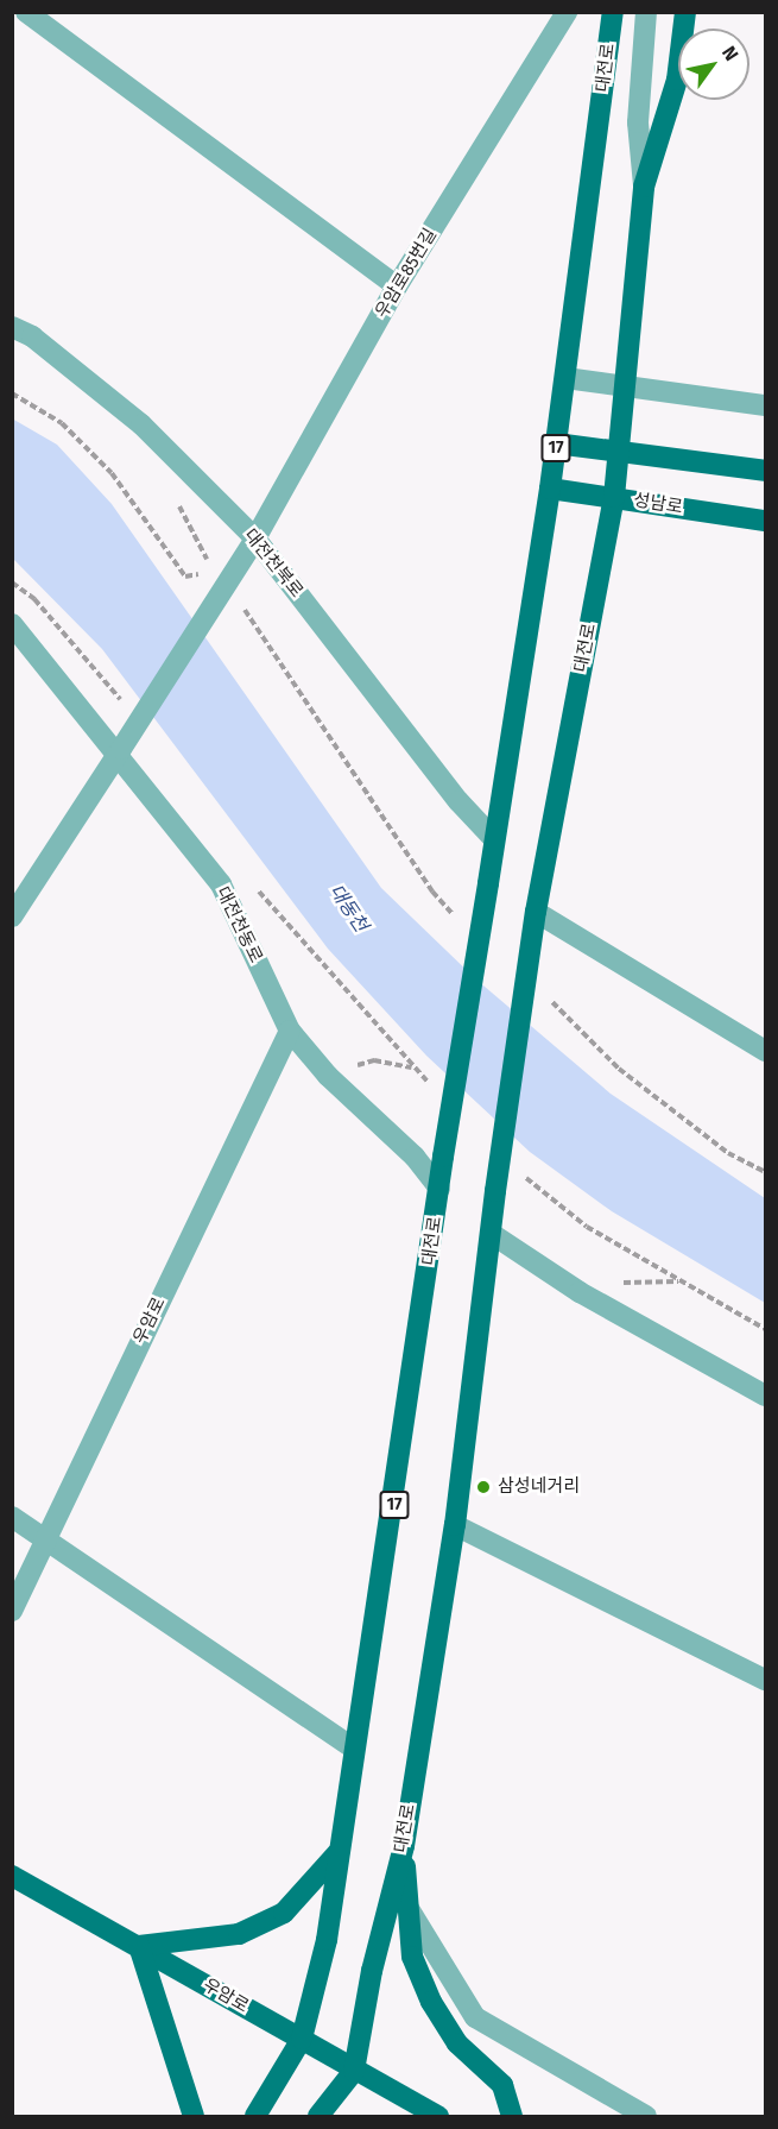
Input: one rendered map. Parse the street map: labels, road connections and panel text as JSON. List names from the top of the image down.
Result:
{
  "streets": {
    "main road": [
      "대전로",
      "17",
      "성남로",
      "우암로"
    ],
    "street": ["우암로85번길", "대전천북로", "대전천동로"]
  },
  "crossings": [
    ["대전로", "성남로"],
    ["대전로", "대전천북로"],
    ["대전로", "대전천동로"],
    ["대전로", "우암로"],
    ["우암로85번길", "대전천북로"],
    ["우암로85번길", "대전천동로"],
    ["대전천동로", "우암로"]
  ],
  "water": ["대동천"],
  "places": ["삼성네거리"],
  "north": "top right"
}
